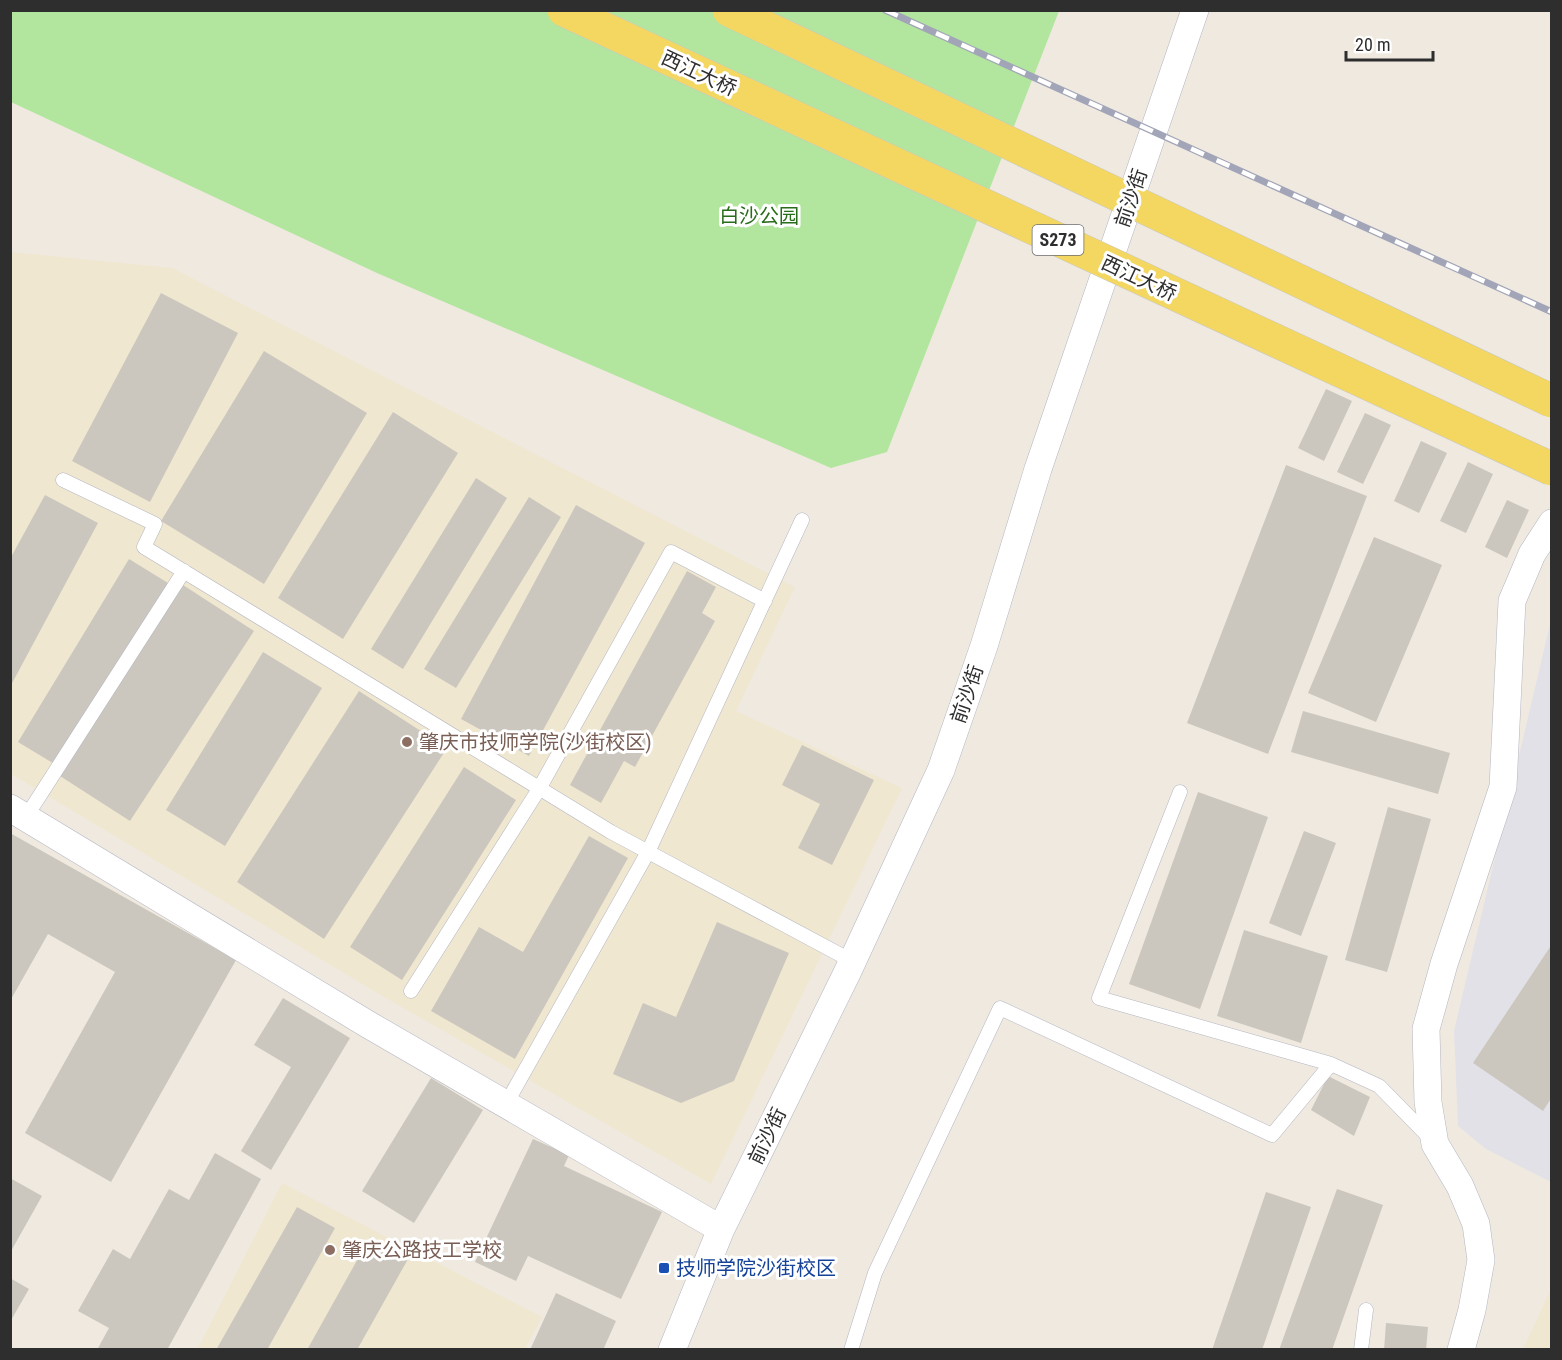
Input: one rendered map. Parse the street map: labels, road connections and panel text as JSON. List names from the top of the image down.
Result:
{
  "streets": {
    "main road": ["西江大桥", "S273"],
    "street": ["前沙街"]
  },
  "parks": ["白沙公园"],
  "places": {
    "other": ["肇庆市技师学院(沙街校区)", "肇庆公路技工学校"],
    "transit": ["技师学院沙街校区"]
  },
  "scale_bar": "20 m"
}
